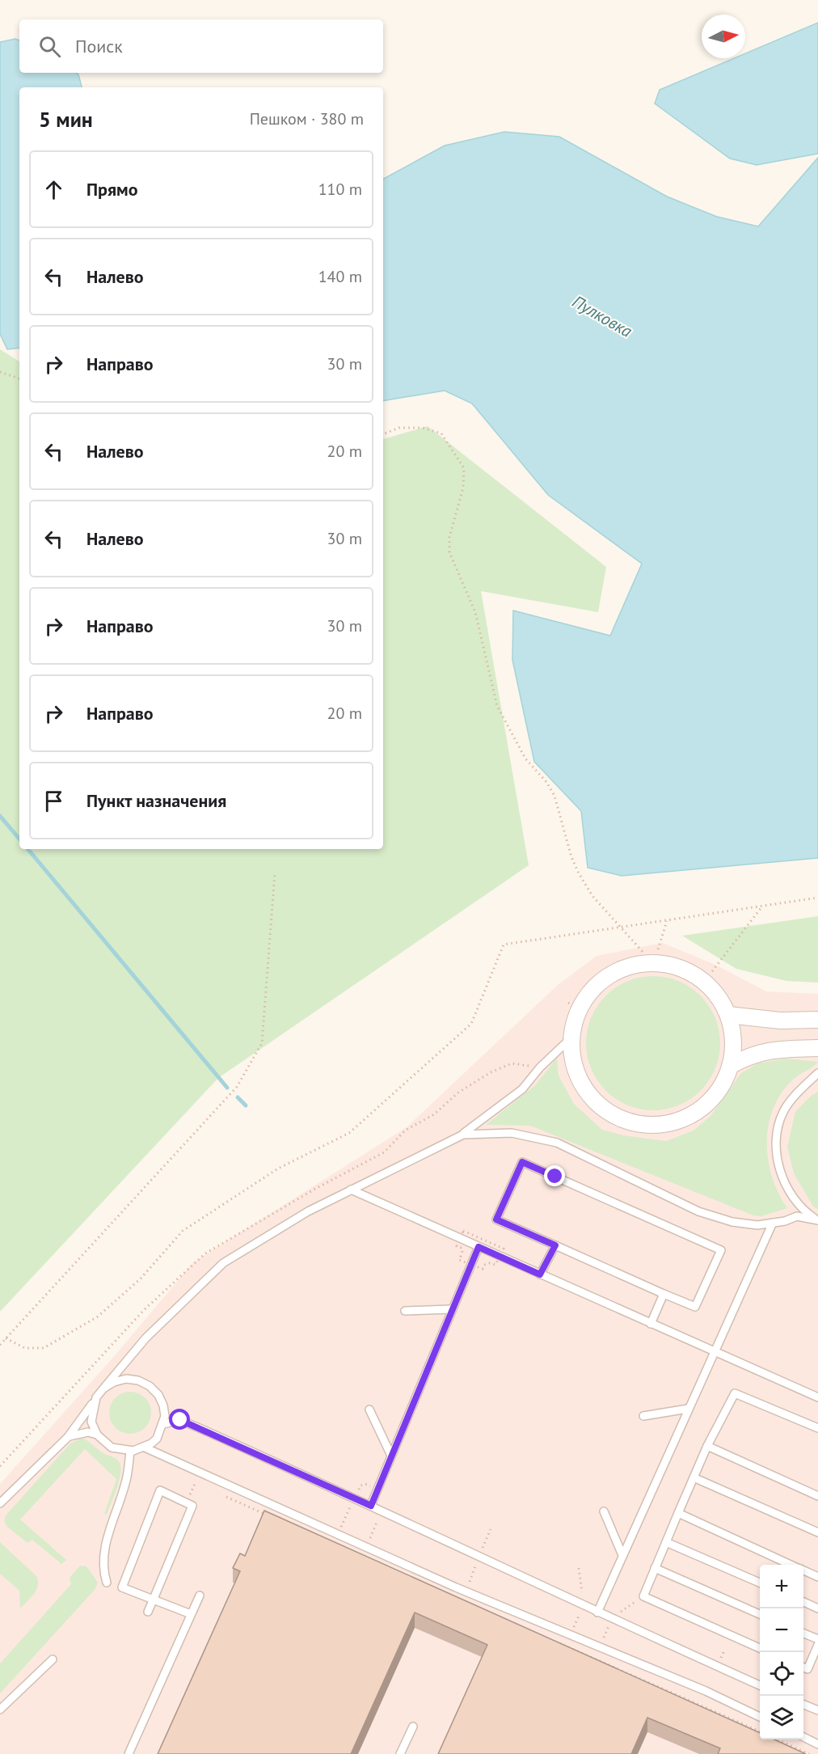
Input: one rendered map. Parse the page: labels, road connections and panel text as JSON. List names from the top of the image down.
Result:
{
  "water": ["Пулковка"],
  "north": "right",
  "page": {
    "search": "Поиск",
    "heading": ["5 мин", "Пешком · 380 m"],
    "list": [
      ["Прямо", "110 m"],
      ["Налево", "140 m"],
      ["Направо", "30 m"],
      ["Налево", "20 m"],
      ["Налево", "30 m"],
      ["Направо", "30 m"],
      ["Направо", "20 m"],
      "Пункт назначения"
    ],
    "map_buttons": ["+", "−"]
  }
}
